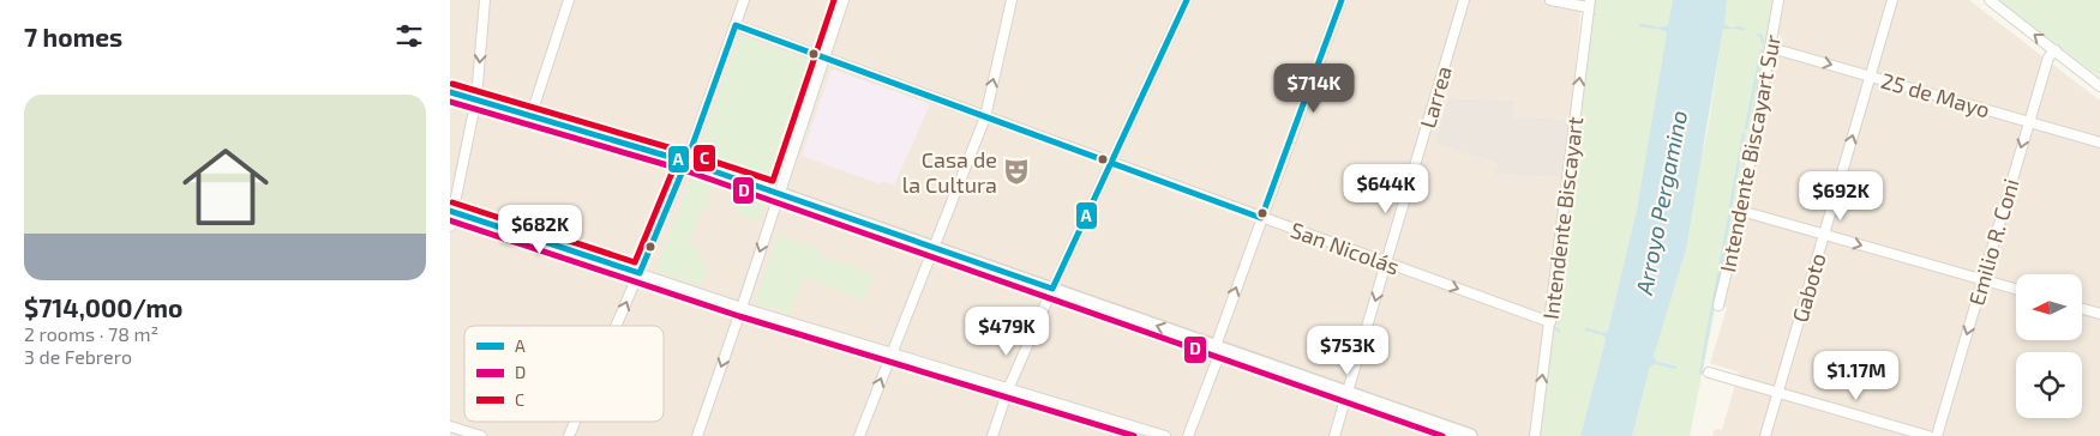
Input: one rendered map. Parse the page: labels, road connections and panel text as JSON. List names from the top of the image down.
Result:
{
  "streets": {
    "street": [
      "25 de Mayo",
      "Larrea",
      "Intendente Biscayart Sur",
      "Intendente Biscayart",
      "Emilio R. Coni",
      "San Nicolás",
      "Gaboto"
    ]
  },
  "crossings": [
    ["25 de Mayo", "Intendente Biscayart Sur"],
    ["25 de Mayo", "Emilio R. Coni"],
    ["25 de Mayo", "Gaboto"],
    ["Larrea", "San Nicolás"],
    ["Intendente Biscayart", "San Nicolás"]
  ],
  "one_way": ["Intendente Biscayart", "Emilio R. Coni", "Gaboto"],
  "water": ["Arroyo Pergamino"],
  "places": {
    "theatre": ["Casa de la Cultura"]
  },
  "lines": ["transit line A", "transit line C", "transit line D"],
  "legend": ["A", "D", "C"],
  "north": "left",
  "page": {
    "heading": "7 homes",
    "price": [
      "$714K",
      "$644K",
      "$692K",
      "$682K",
      "$479K",
      "$753K",
      "$1.17M"
    ],
    "list": [
      {
        "name": "$714,000/mo",
        "note": "2 rooms · 78 m² · 3 de Febrero"
      }
    ]
  }
}
